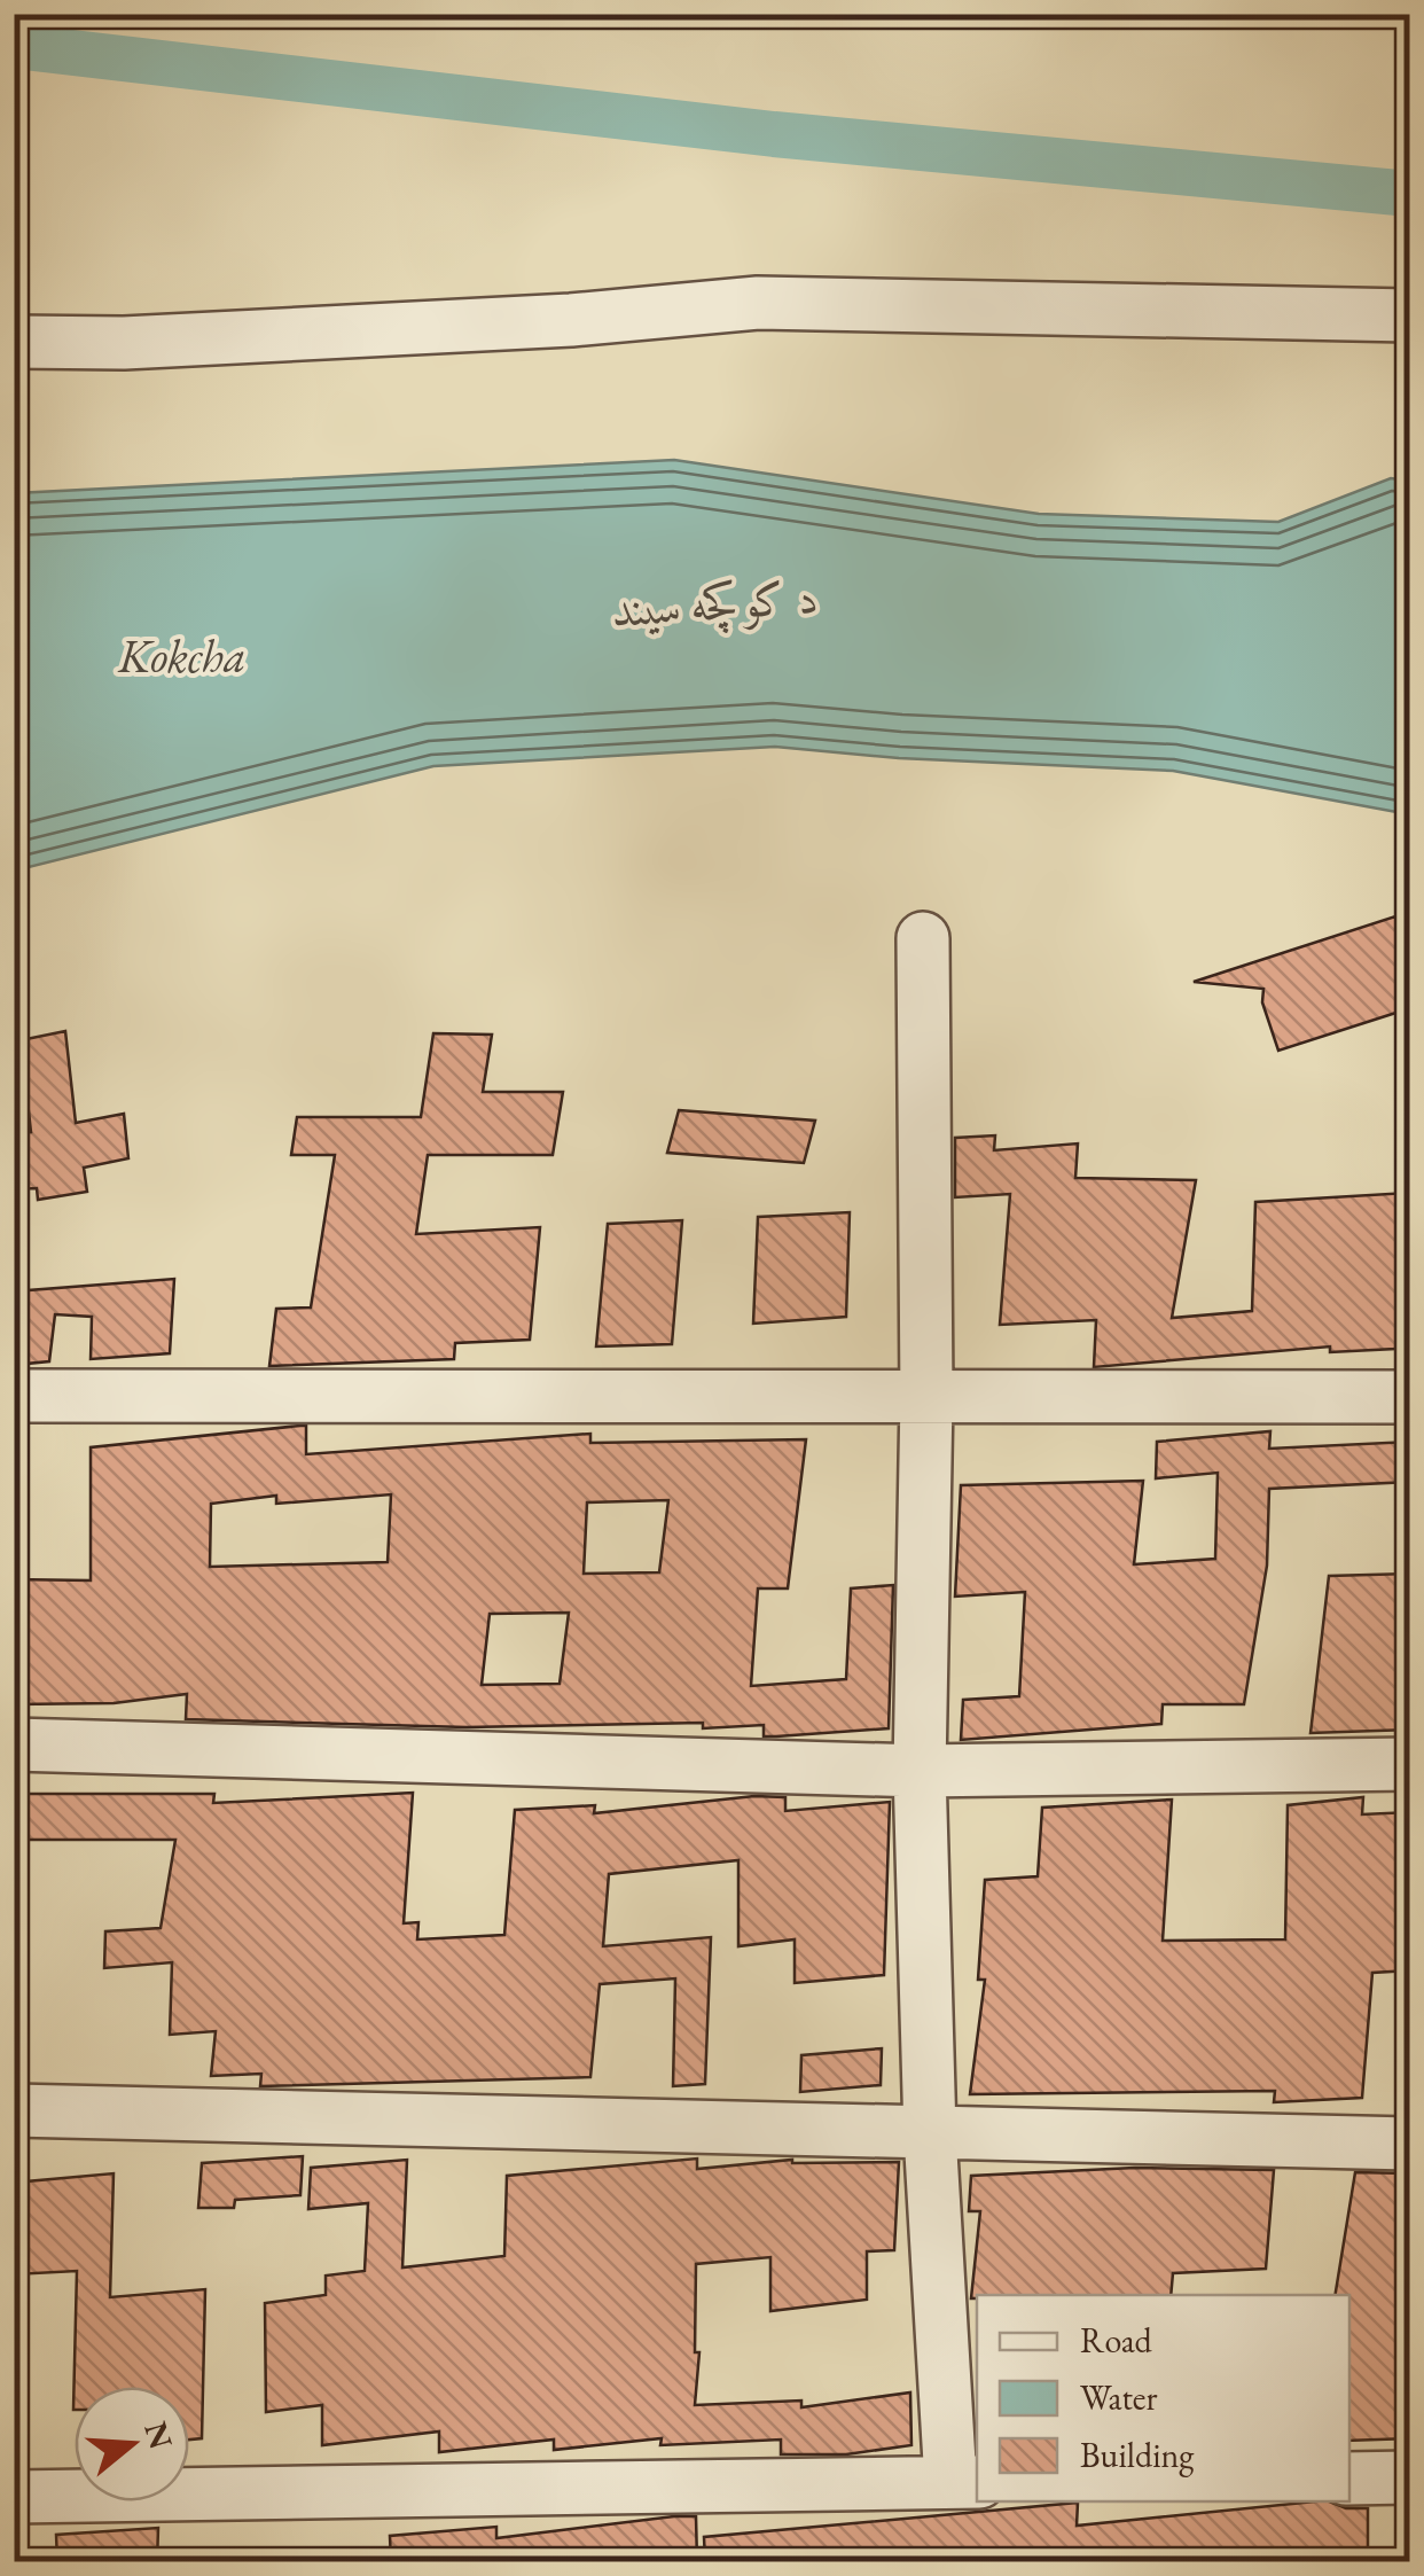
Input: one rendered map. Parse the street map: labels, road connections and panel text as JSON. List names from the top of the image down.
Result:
{
  "water": ["د کوکچه سیند", "Kokcha"],
  "legend": ["Road", "Water", "Building"],
  "north": "right"
}
